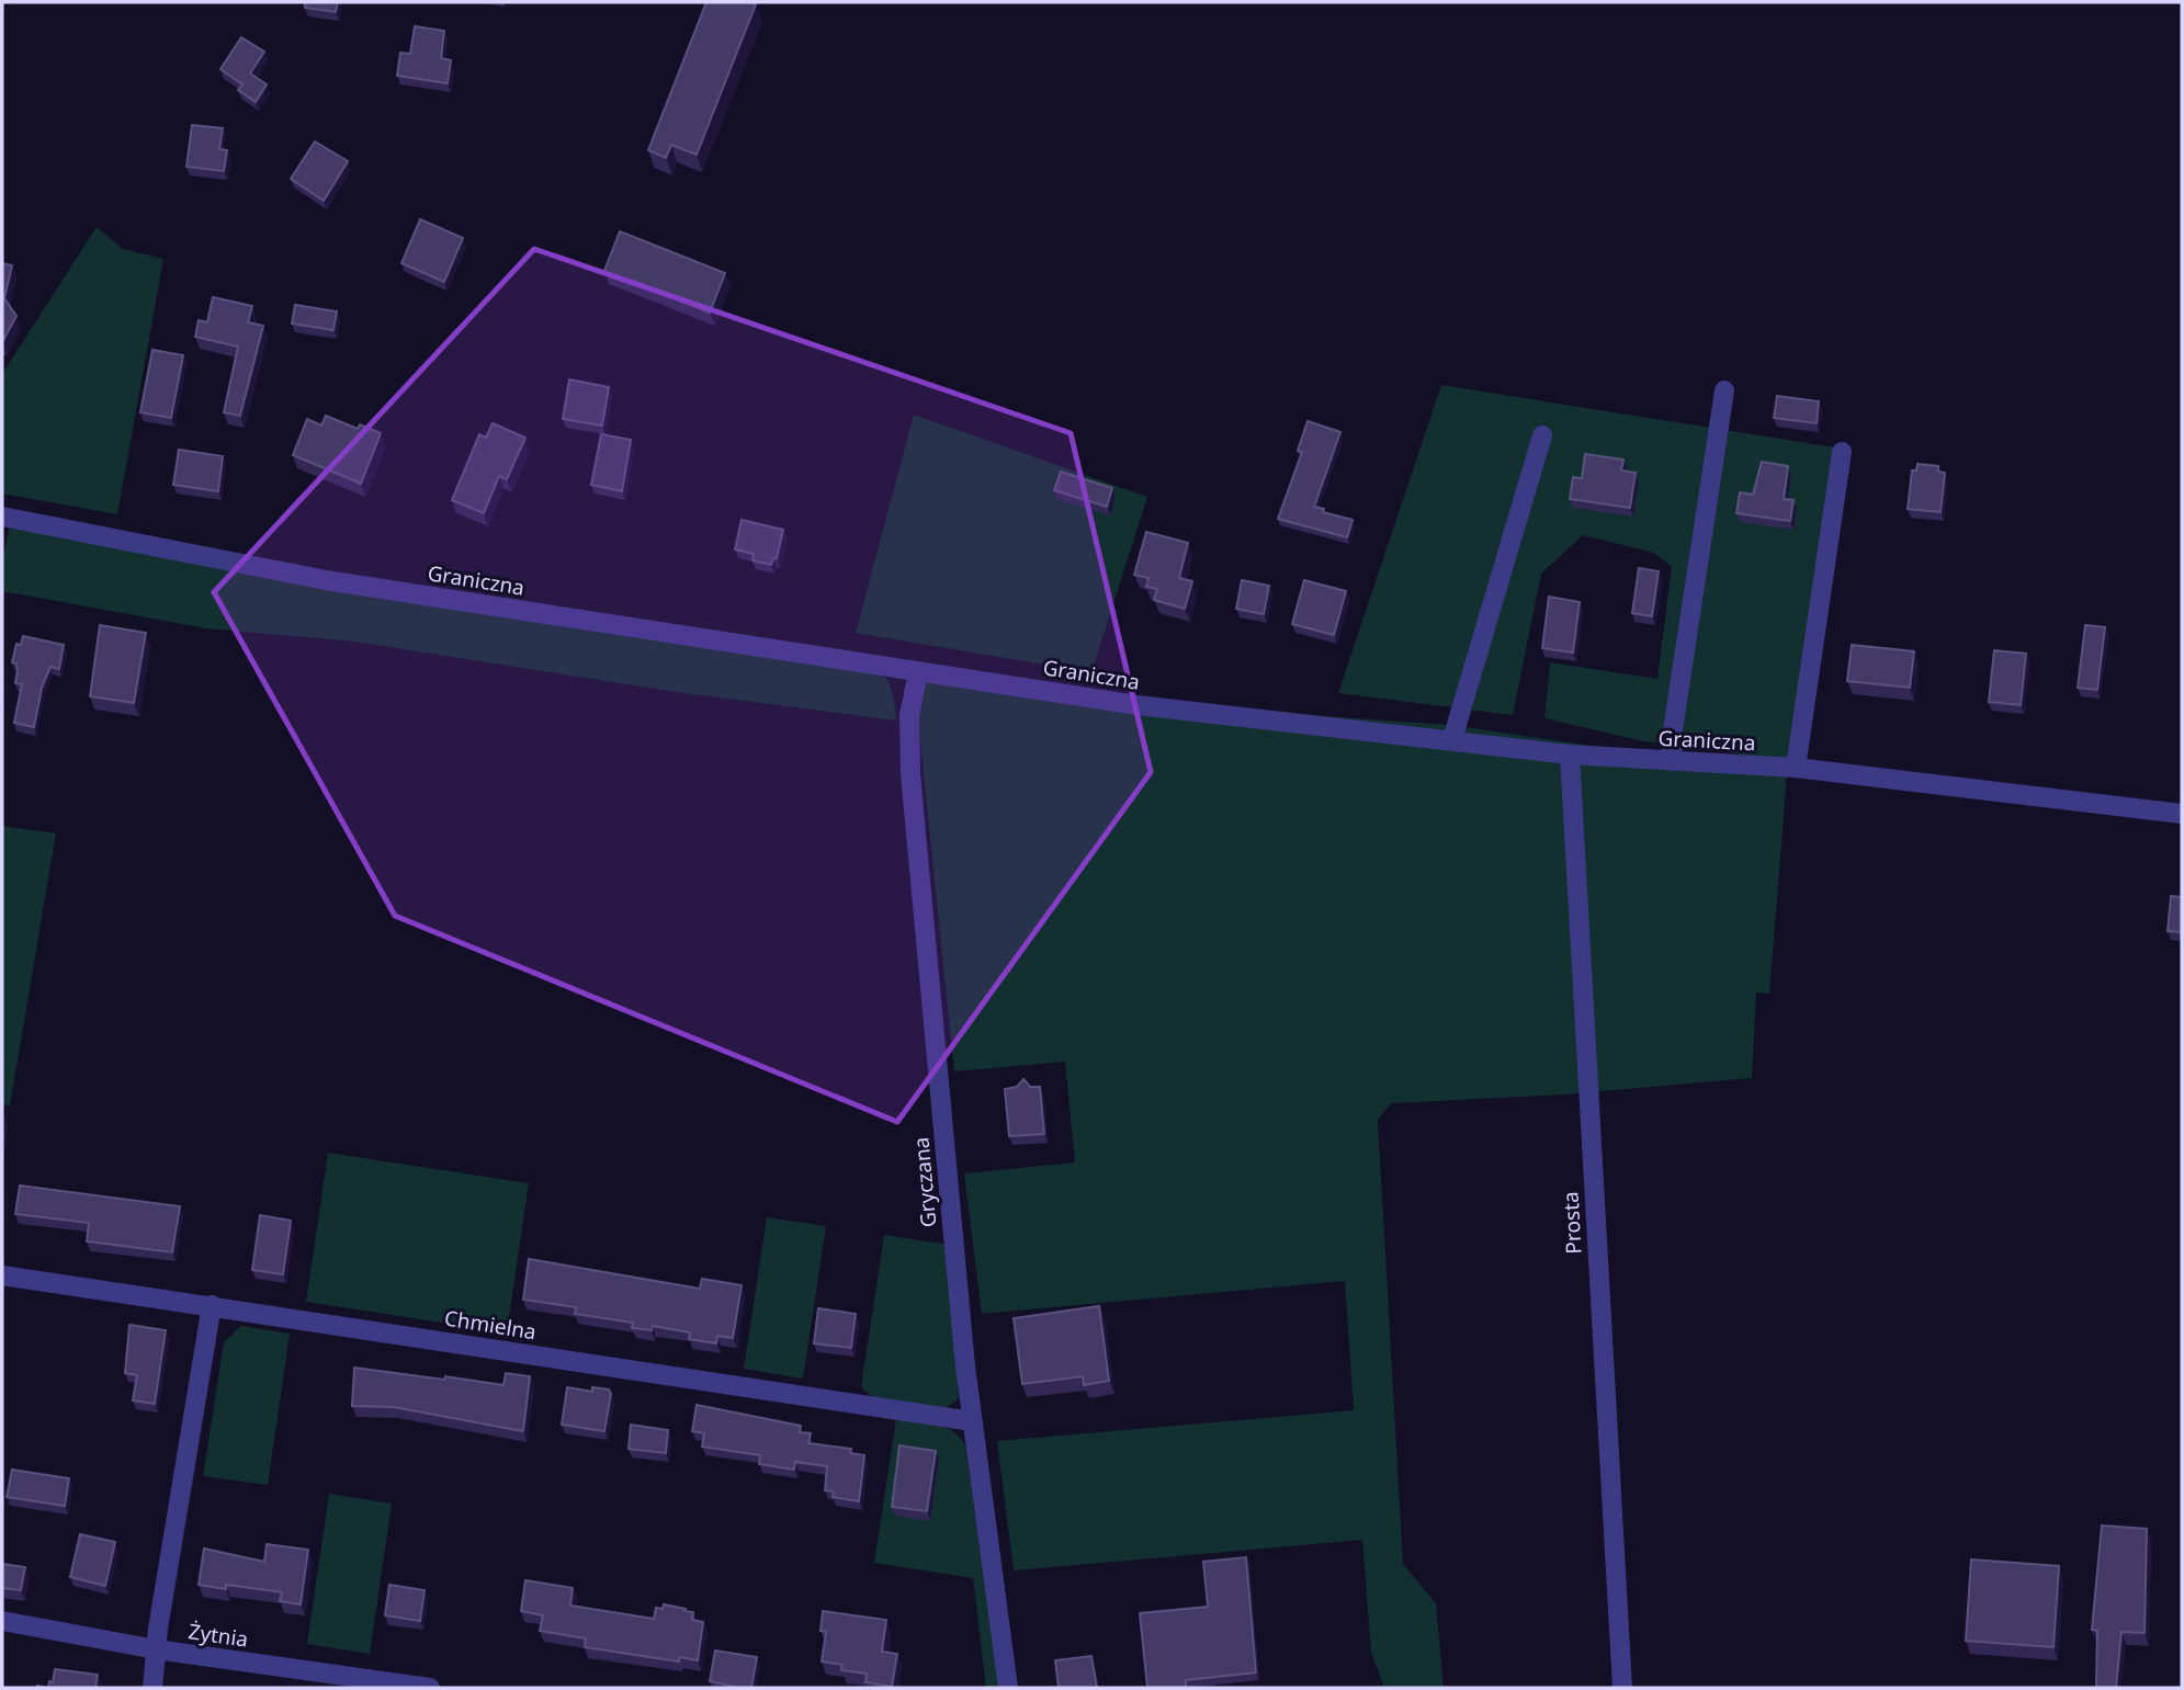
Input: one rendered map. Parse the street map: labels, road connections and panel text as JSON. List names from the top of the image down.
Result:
{
  "streets": {
    "street": [
      "Graniczna",
      "Gryczana",
      "Prosta",
      "Chmielna",
      "Żytnia"
    ]
  },
  "crossings": [
    ["Graniczna", "Gryczana"],
    ["Graniczna", "Prosta"],
    ["Gryczana", "Chmielna"]
  ]
}
